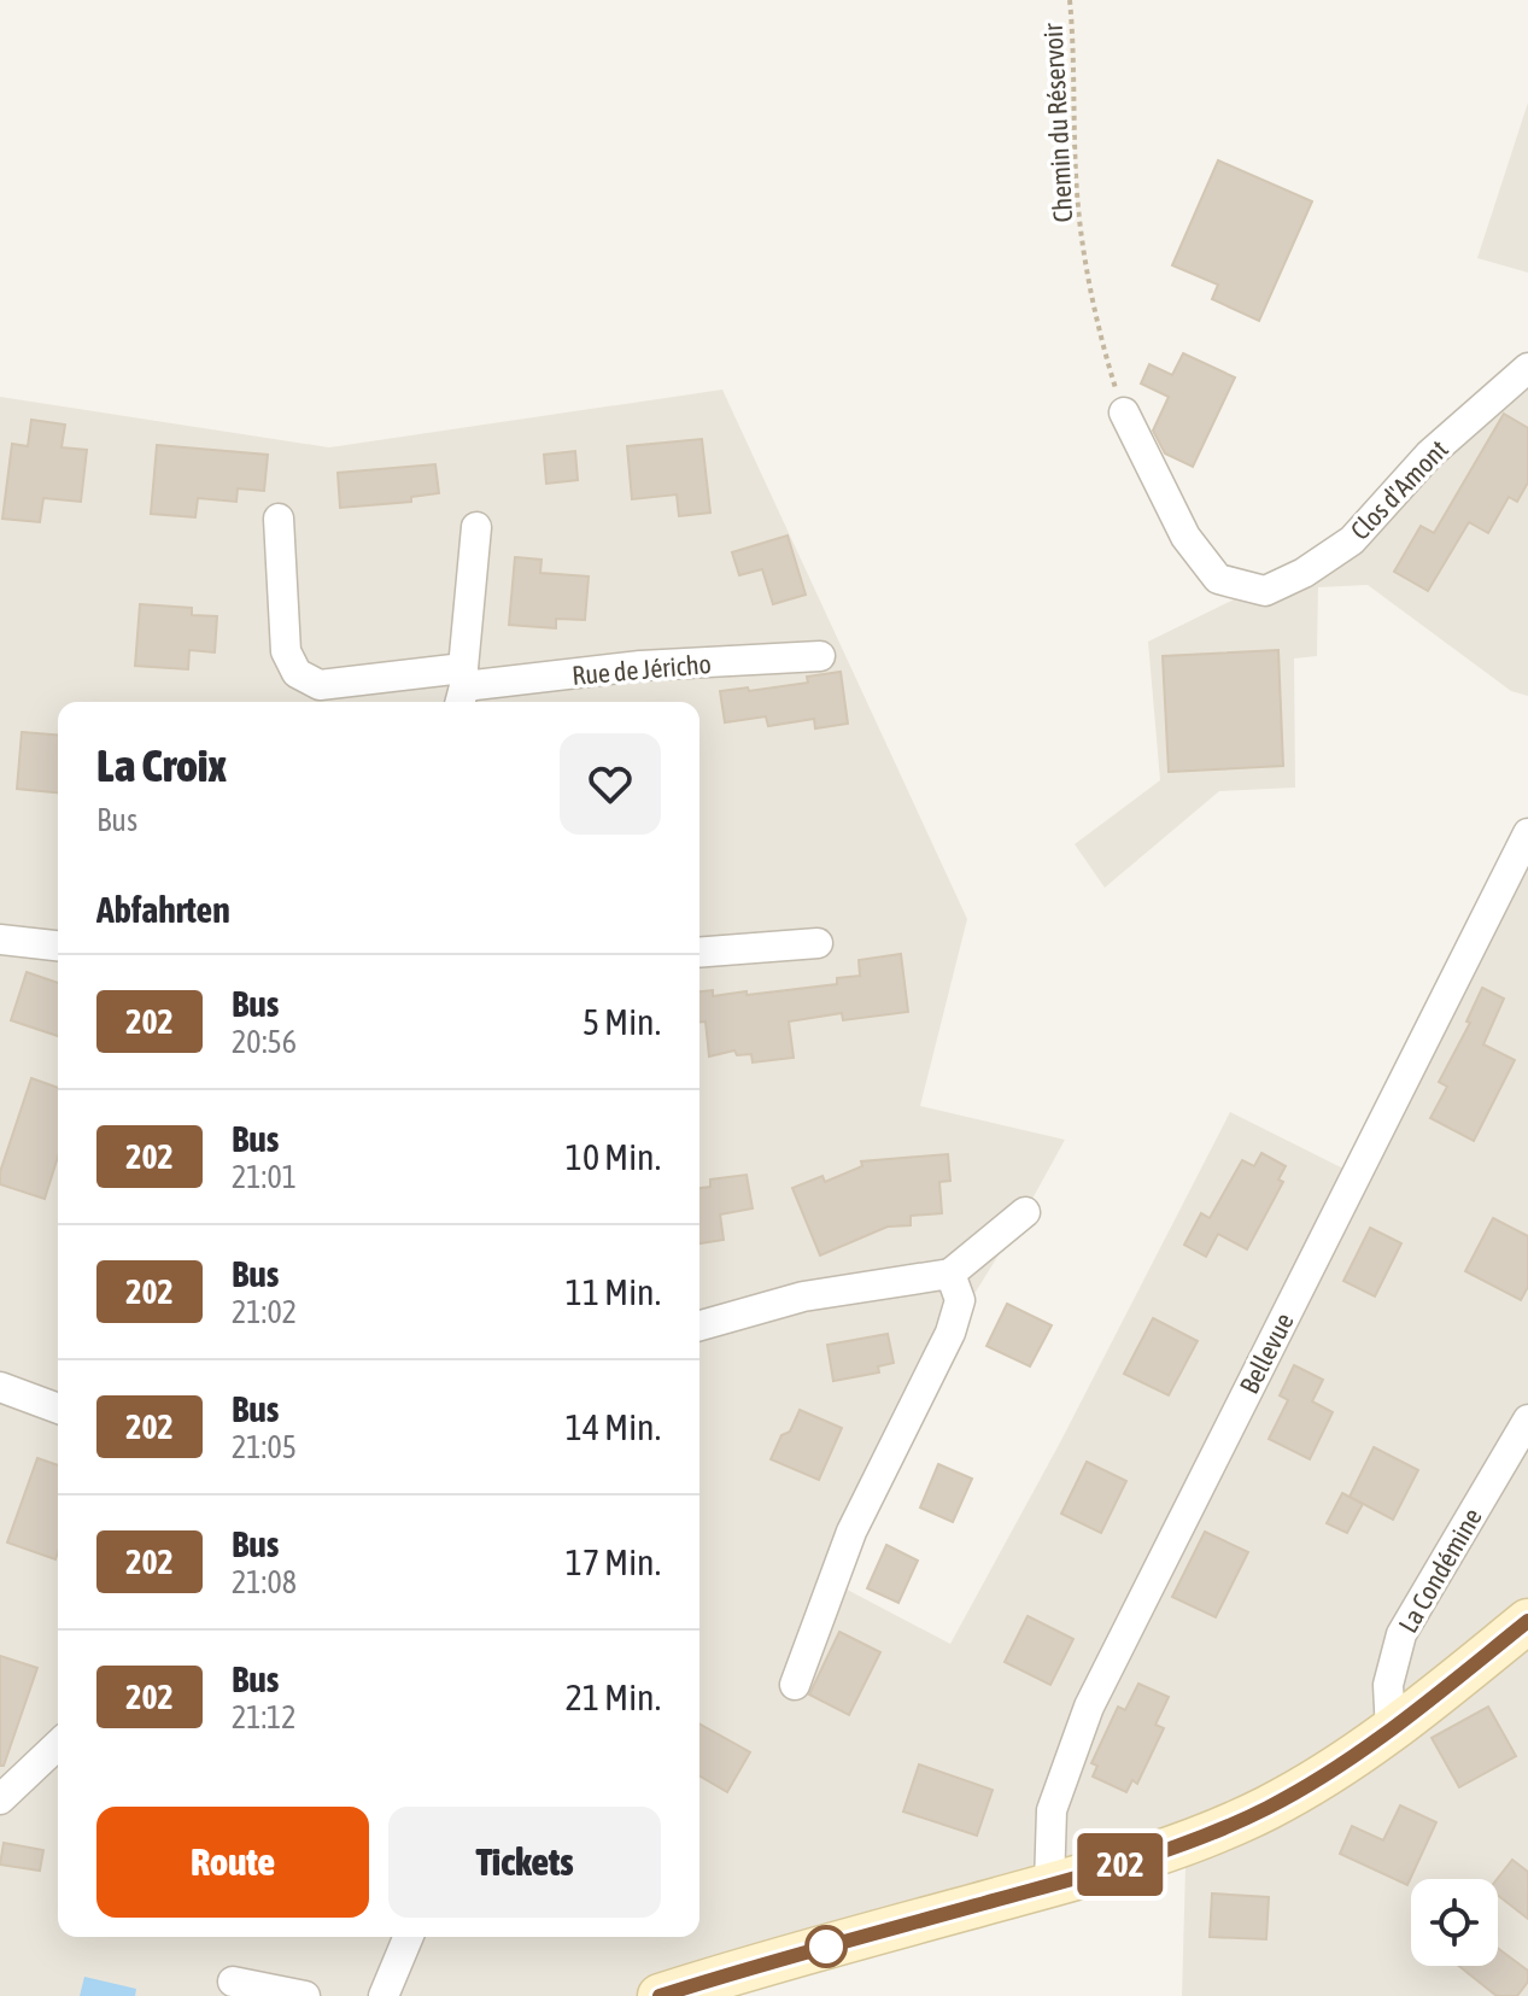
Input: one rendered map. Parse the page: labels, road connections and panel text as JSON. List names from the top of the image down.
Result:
{
  "streets": {
    "street": [
      "Clos d'Amont",
      "Rue de Jéricho",
      "Bellevue",
      "La Condémine"
    ],
    "path": ["Chemin du Réservoir"]
  },
  "crossings": [
    ["Chemin du Réservoir", "Clos d'Amont"]
  ],
  "lines": ["bus line 202"],
  "page": {
    "on_map": "202",
    "heading": [
      ["La Croix", "Bus"],
      "Abfahrten"
    ],
    "list": [
      {
        "mark": "202",
        "name": "Bus",
        "note": "20:56",
        "value": "5 Min."
      },
      {
        "mark": "202",
        "name": "Bus",
        "note": "21:01",
        "value": "10 Min."
      },
      {
        "mark": "202",
        "name": "Bus",
        "note": "21:02",
        "value": "11 Min."
      },
      {
        "mark": "202",
        "name": "Bus",
        "note": "21:05",
        "value": "14 Min."
      },
      {
        "mark": "202",
        "name": "Bus",
        "note": "21:08",
        "value": "17 Min."
      },
      {
        "mark": "202",
        "name": "Bus",
        "note": "21:12",
        "value": "21 Min."
      }
    ],
    "buttons": ["Route", "Tickets"]
  }
}
